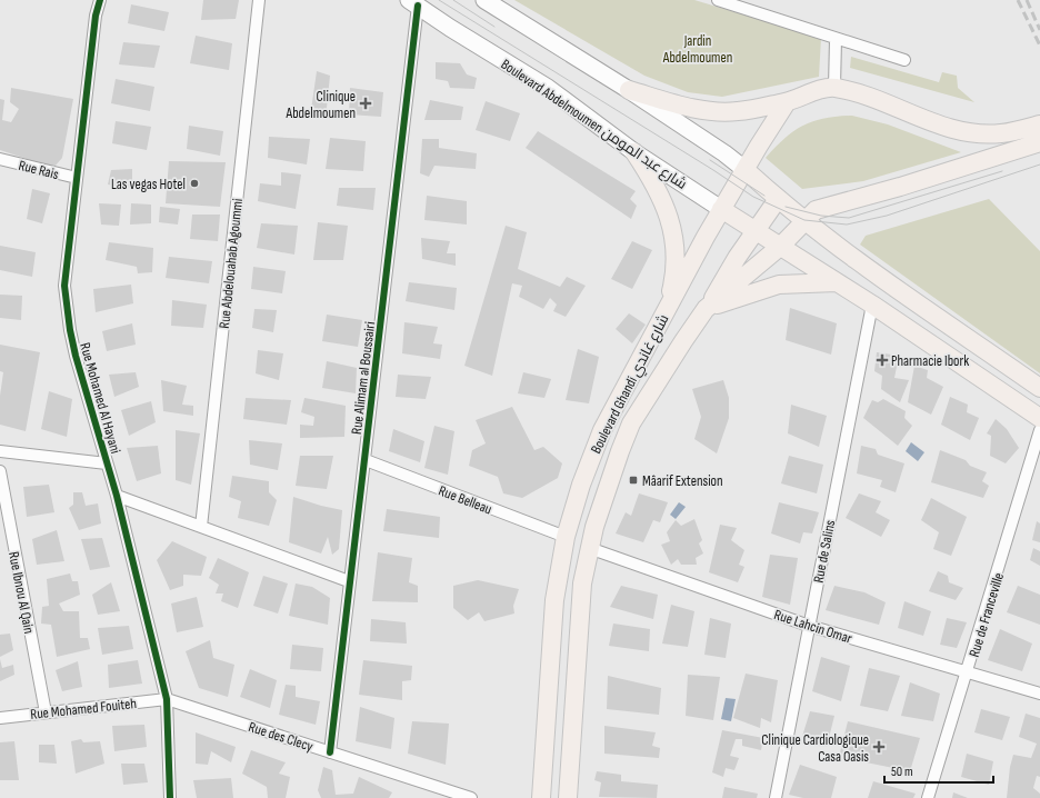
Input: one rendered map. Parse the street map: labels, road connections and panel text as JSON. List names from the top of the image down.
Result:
{
  "streets": {
    "main road": ["Boulevard Abdelmoumen شارع عبد المومن", "Boulevard Ghandi شارع غاندي"],
    "street": [
      "Rue Rais",
      "Rue Abdelouahab Agoummi",
      "Rue Alimam al Boussairi",
      "Rue Mohamed Al Hayani",
      "Rue Belleau",
      "Rue de Salins",
      "Rue Ibnou Al Qain",
      "Rue de Franceville",
      "Rue Lahcin Omar",
      "Rue Mohamed Fouiteh",
      "Rue des Clecy"
    ]
  },
  "crossings": [
    ["Boulevard Abdelmoumen شارع عبد المومن", "Rue Alimam al Boussairi"],
    ["Boulevard Abdelmoumen شارع عبد المومن", "Boulevard Ghandi شارع غاندي"],
    ["Boulevard Abdelmoumen شارع عبد المومن", "Rue de Salins"],
    ["Rue Rais", "Rue Mohamed Al Hayani"],
    ["Rue Alimam al Boussairi", "Rue Belleau"],
    ["Rue Alimam al Boussairi", "Rue des Clecy"],
    ["Boulevard Ghandi شارع غاندي", "Rue Belleau"],
    ["Boulevard Ghandi شارع غاندي", "Rue Lahcin Omar"],
    ["Rue Mohamed Al Hayani", "Rue Mohamed Fouiteh"],
    ["Rue Mohamed Al Hayani", "Rue des Clecy"],
    ["Rue de Salins", "Rue Lahcin Omar"],
    ["Rue Ibnou Al Qain", "Rue Mohamed Fouiteh"],
    ["Rue de Franceville", "Rue Lahcin Omar"],
    ["Rue Mohamed Fouiteh", "Rue des Clecy"]
  ],
  "parks": ["Jardin Abdelmoumen"],
  "places": {
    "health": ["Clinique Abdelmoumen", "Pharmacie Ibork", "Clinique Cardiologique Casa Oasis"],
    "other": ["Las vegas Hotel"],
    "transit": ["Mâarif Extension"]
  },
  "scale_bar": "50 m"
}
